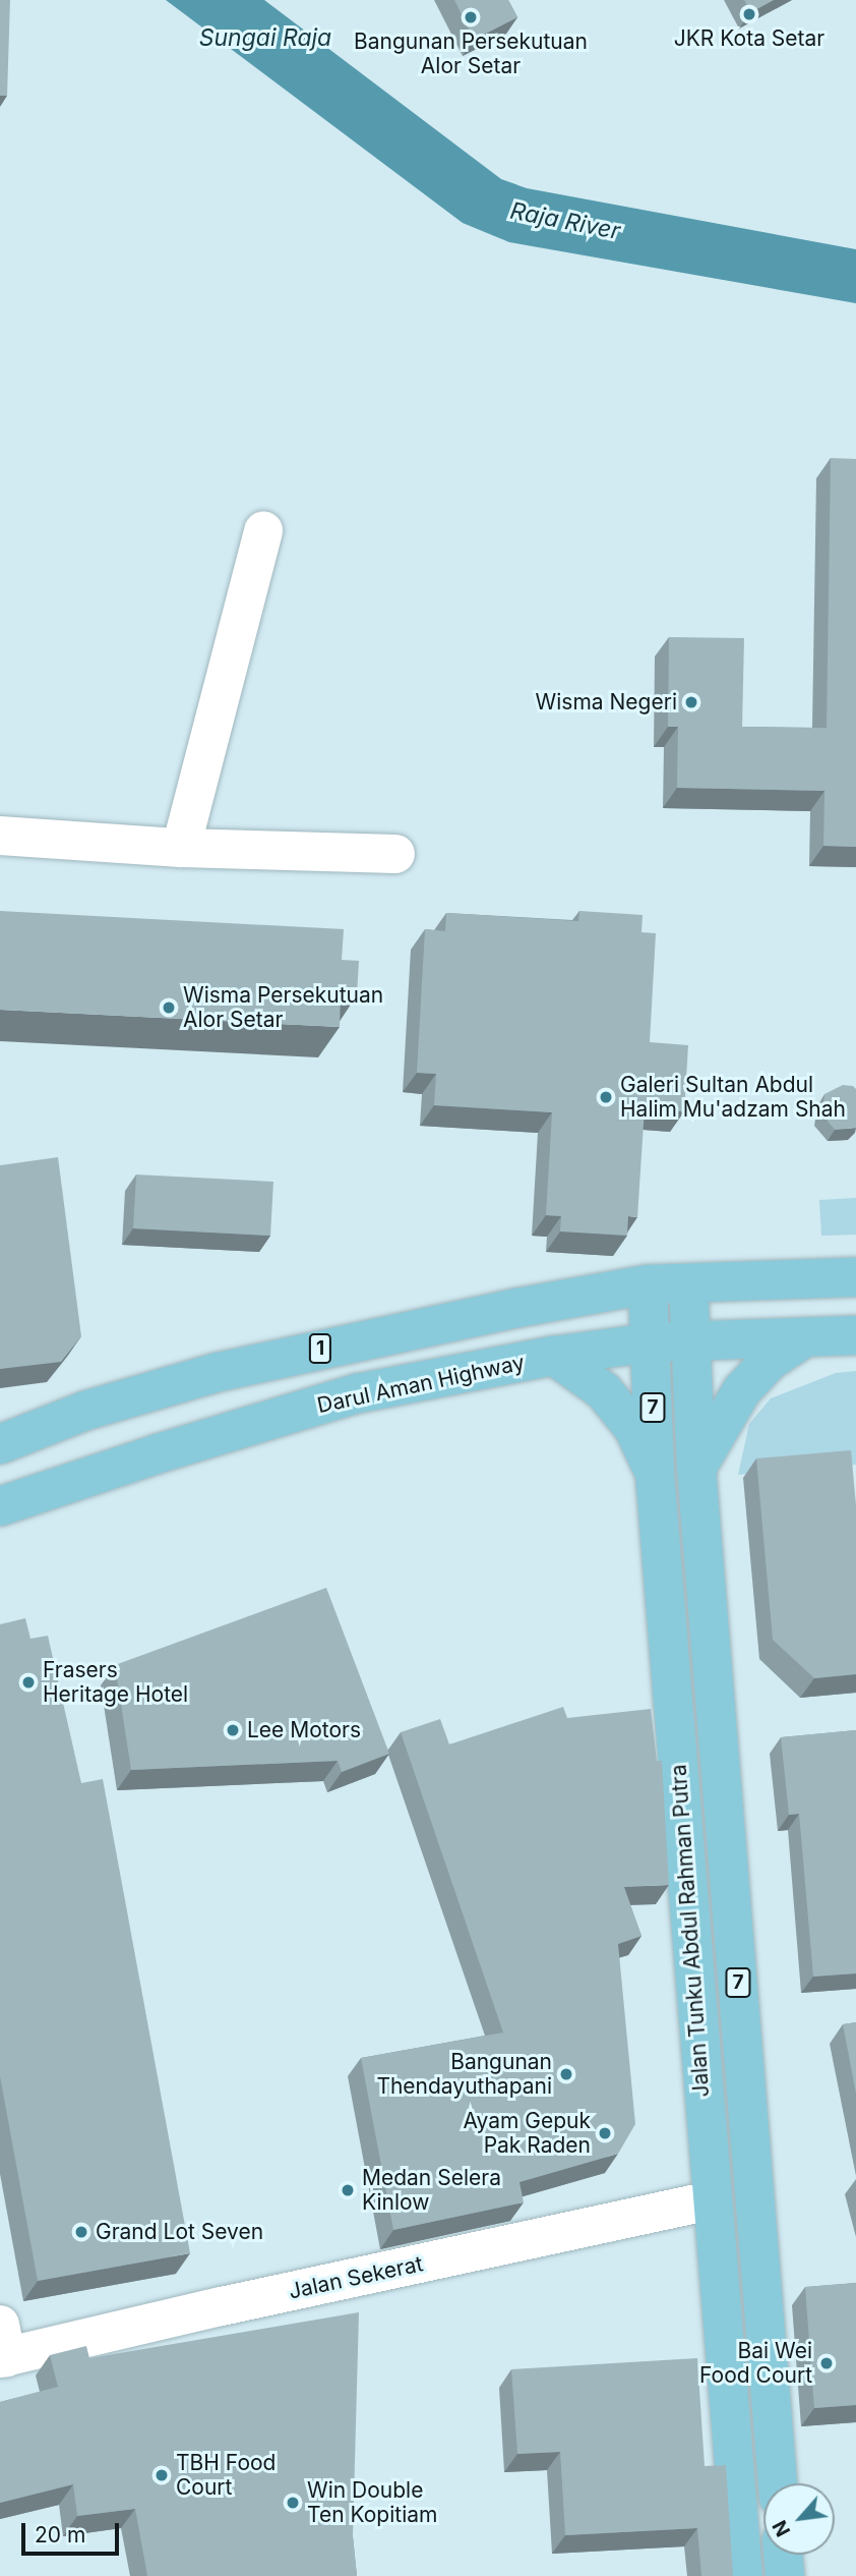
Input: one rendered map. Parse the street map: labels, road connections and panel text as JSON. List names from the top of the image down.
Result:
{
  "streets": {
    "main road": [
      "1",
      "Darul Aman Highway",
      "7",
      "Jalan Tunku Abdul Rahman Putra"
    ],
    "street": ["Jalan Sekerat"]
  },
  "crossings": [
    ["1", "Jalan Tunku Abdul Rahman Putra"],
    ["Darul Aman Highway", "Jalan Tunku Abdul Rahman Putra"],
    ["Jalan Tunku Abdul Rahman Putra", "Jalan Sekerat"]
  ],
  "water": ["Sungai Raja", "Raja River"],
  "places": [
    "JKR Kota Setar",
    "Bangunan Persekutuan Alor Setar",
    "Wisma Negeri",
    "Wisma Persekutuan Alor Setar",
    "Galeri Sultan Abdul Halim Mu'adzam Shah",
    "Frasers Heritage Hotel",
    "Lee Motors",
    "Bangunan Thendayuthapani",
    "Ayam Gepuk Pak Raden",
    "Medan Selera Kinlow",
    "Grand Lot Seven",
    "Bai Wei Food Court",
    "TBH Food Court",
    "Win Double Ten Kopitiam"
  ],
  "scale_bar": "20 m",
  "north": "bottom left"
}
